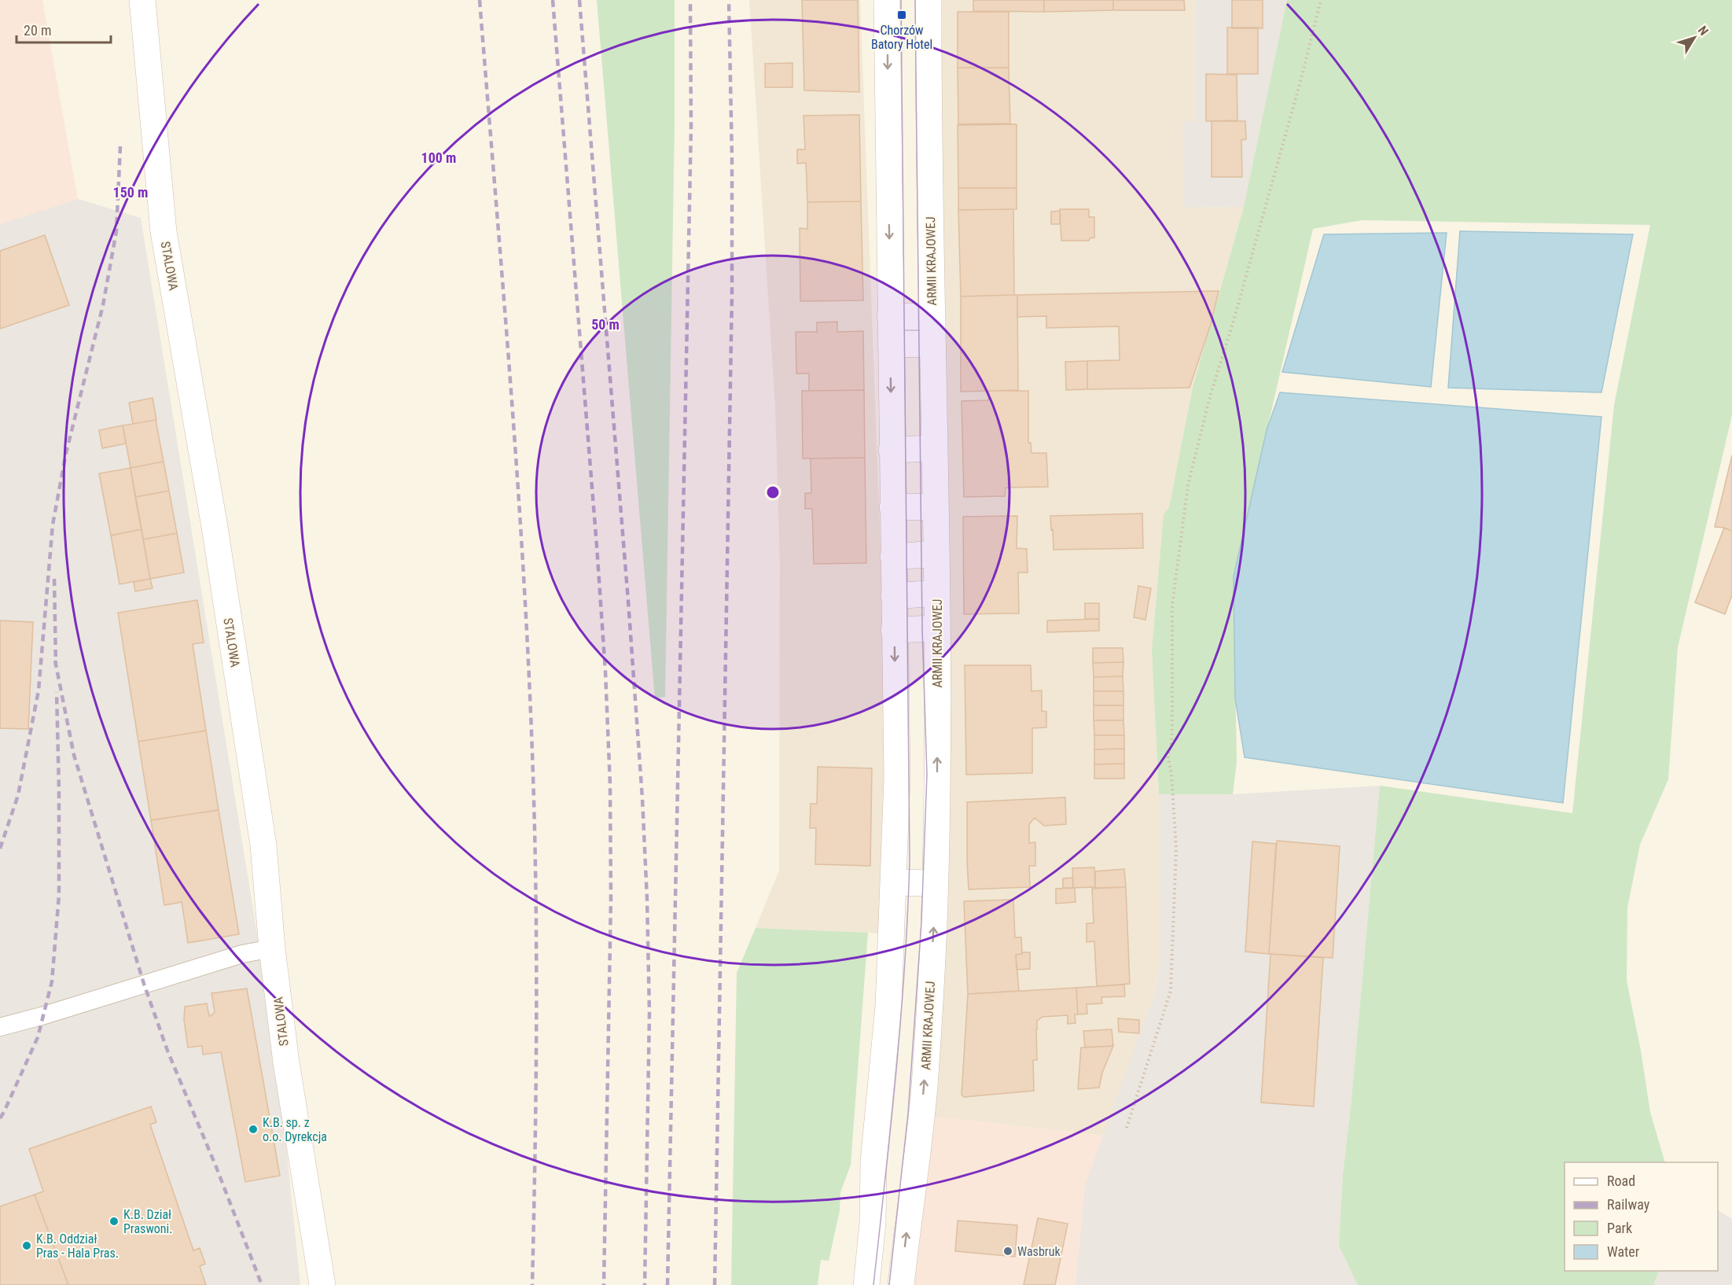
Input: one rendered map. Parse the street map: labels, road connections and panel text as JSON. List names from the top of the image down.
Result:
{
  "streets": {
    "street": ["ARMII KRAJOWEJ", "STALOWA"]
  },
  "places": {
    "transit": ["Chorzów Batory Hotel"],
    "other": [
      "K.B. sp. z o.o. Dyrekcja",
      "K.B. Dział Praswoni.",
      "K.B. Oddział Pras - Hala Pras.",
      "Wasbruk"
    ]
  },
  "legend": [
    "Road",
    "Railway",
    "Park",
    "Water"
  ],
  "scale_bar": "20 m",
  "north": "top right",
  "rings": ["100 m", "150 m", "50 m"]
}
